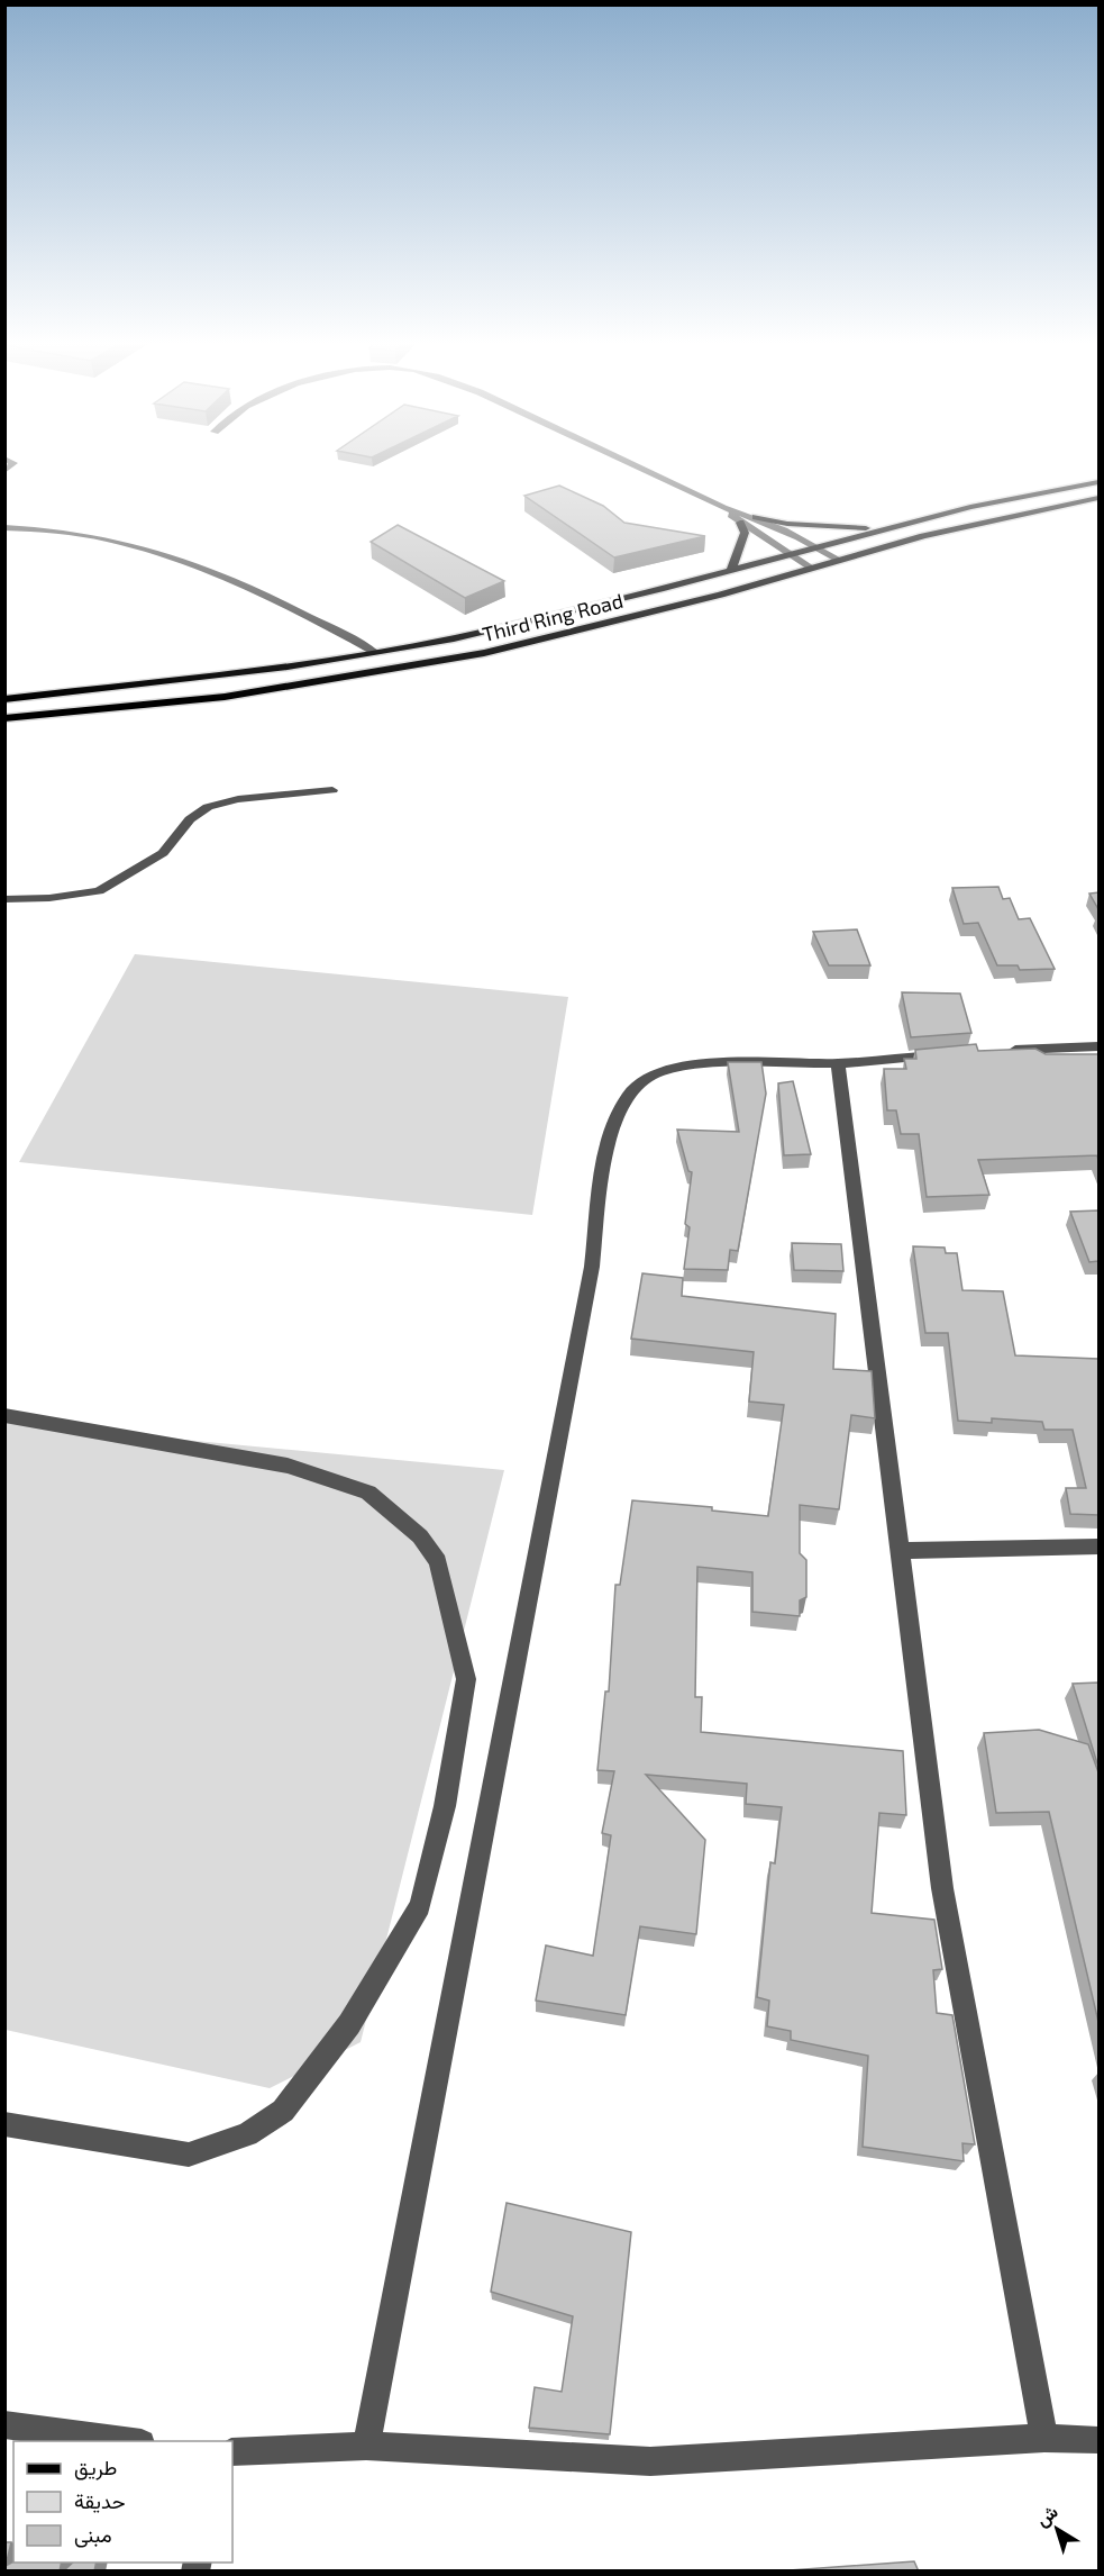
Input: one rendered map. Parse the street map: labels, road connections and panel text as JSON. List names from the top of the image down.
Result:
{
  "streets": {
    "main road": ["Third Ring Road"]
  },
  "legend": ["طريق", "حديقة", "مبنى"],
  "north": "top left"
}
